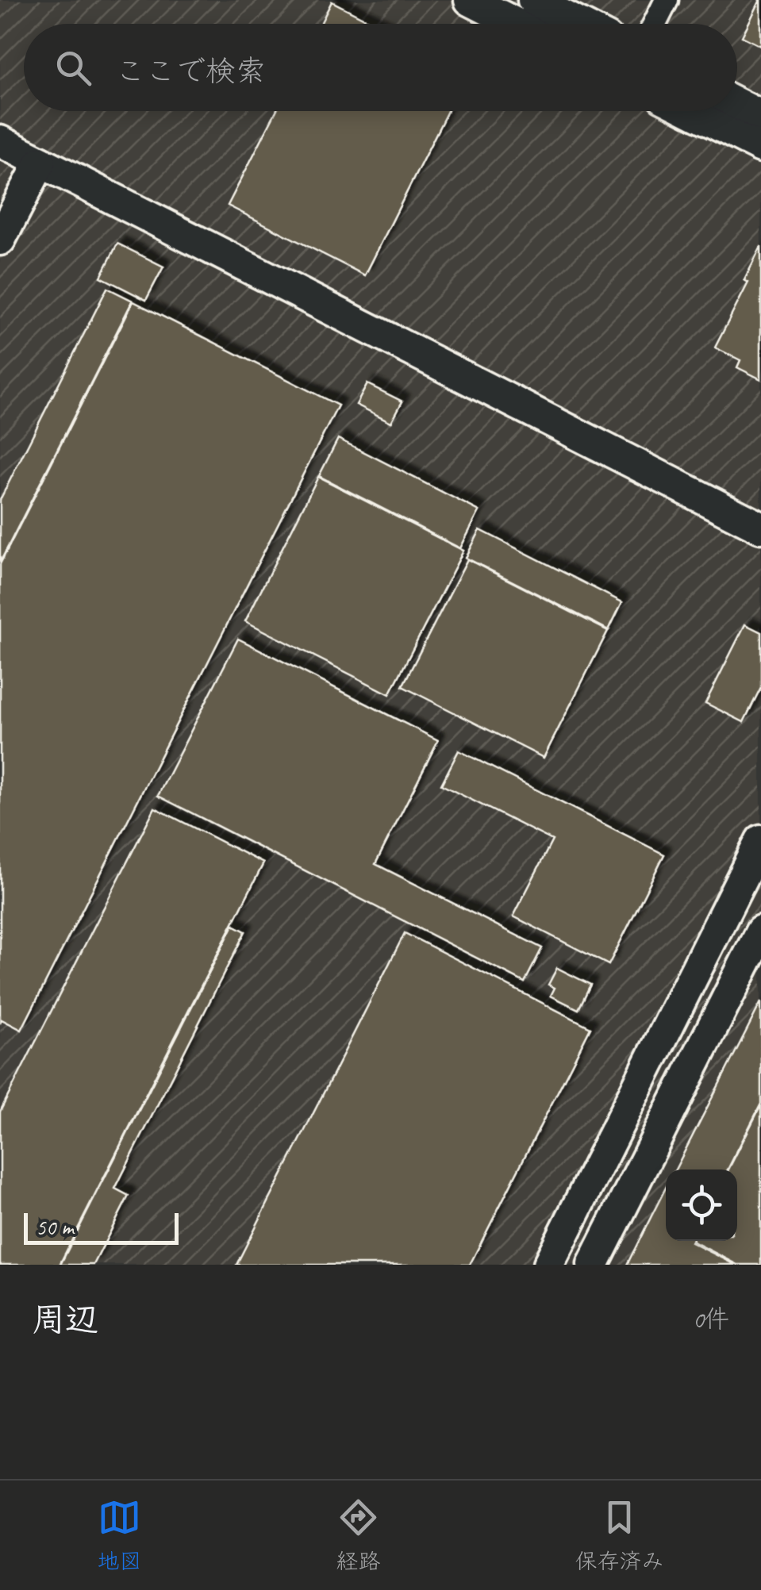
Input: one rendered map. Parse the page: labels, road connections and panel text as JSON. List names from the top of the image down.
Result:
{
  "scale_bar": "50 m",
  "page": {
    "search": "ここで検索",
    "scale": "50 m",
    "heading": ["周辺", "0件"],
    "nav": ["地図", "経路", "保存済み"]
  }
}
